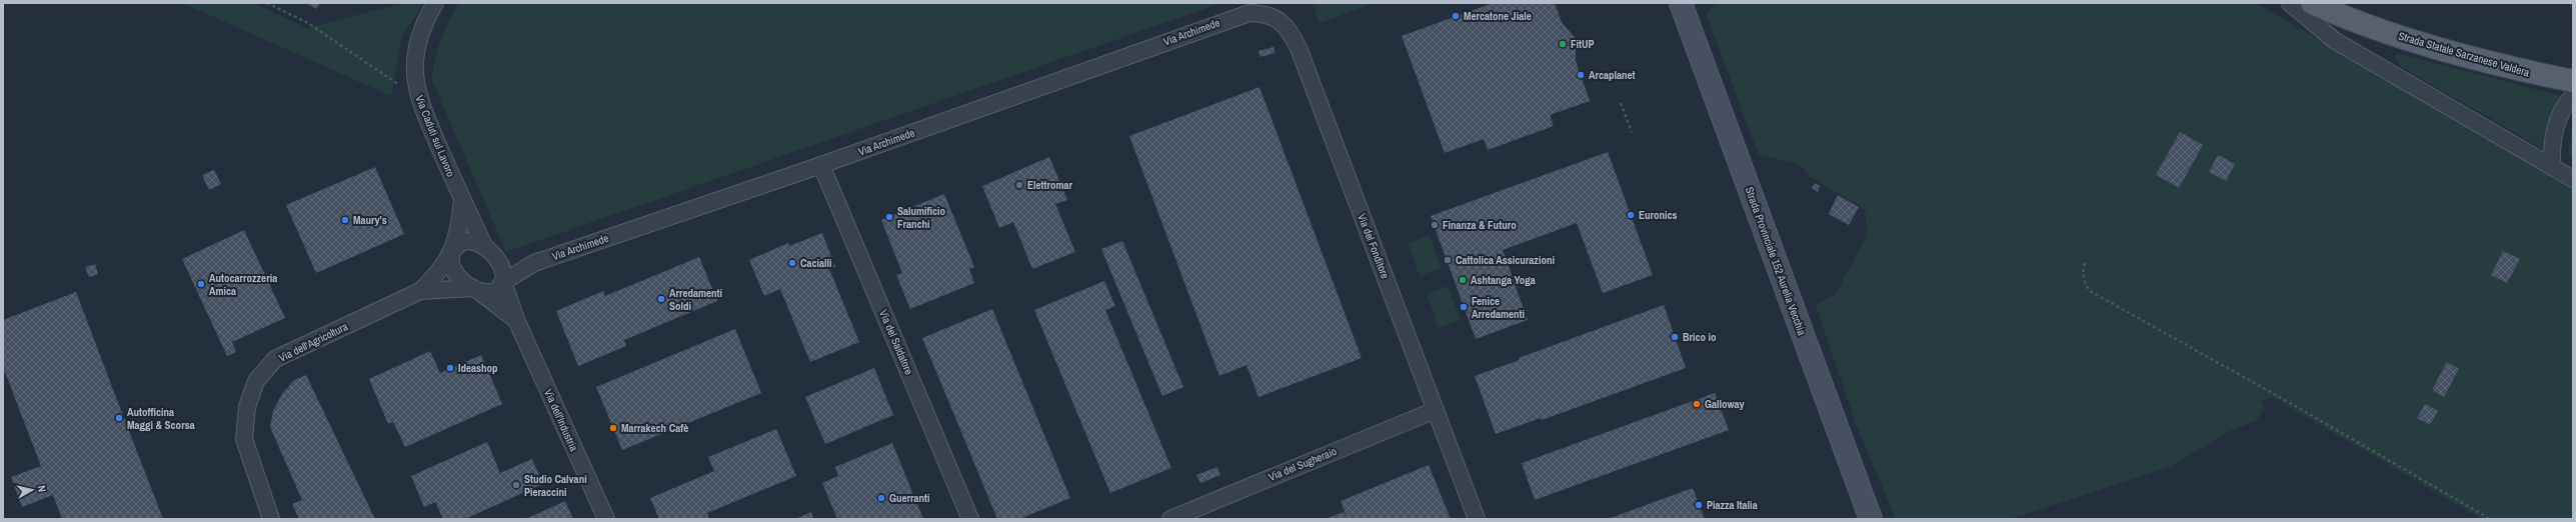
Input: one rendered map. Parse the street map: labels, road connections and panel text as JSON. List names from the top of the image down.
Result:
{
  "streets": {
    "main road": ["Strada Statale Sarzanese Valdera", "Strada Provinciale 152 Aurelia Vecchia"],
    "street": [
      "Via Archimede",
      "Via Caduti sul Lavoro",
      "Via del Fonditore",
      "Via dell'Agricoltura",
      "Via del Saldatore",
      "Via dell'Industria",
      "Via del Sugheraio"
    ]
  },
  "crossings": [
    ["Via Archimede", "Via Caduti sul Lavoro"],
    ["Via Archimede", "Via del Fonditore"],
    ["Via Archimede", "Via dell'Agricoltura"],
    ["Via Archimede", "Via del Saldatore"],
    ["Via Archimede", "Via dell'Industria"],
    ["Via Caduti sul Lavoro", "Via dell'Agricoltura"],
    ["Via Caduti sul Lavoro", "Via dell'Industria"],
    ["Via del Fonditore", "Via del Sugheraio"],
    ["Via dell'Agricoltura", "Via dell'Industria"]
  ],
  "places": [
    "Mercatone Jiale",
    "FitUP",
    "Arcaplanet",
    "Elettromar",
    "Euronics",
    "Salumificio Franchi",
    "Maury's",
    "Finanza & Futuro",
    "Cattolica Assicurazioni",
    "Cacialli",
    "Ashtanga Yoga",
    "Autocarrozzeria Amica",
    "Arredamenti Soldi",
    "Fenice Arredamenti",
    "Brico io",
    "Ideashop",
    "Galloway",
    "Autofficina Maggi & Scorsa",
    "Marrakech Cafè",
    "Studio Calvani Pieraccini",
    "Guerranti",
    "Piazza Italia"
  ],
  "north": "right"
}
